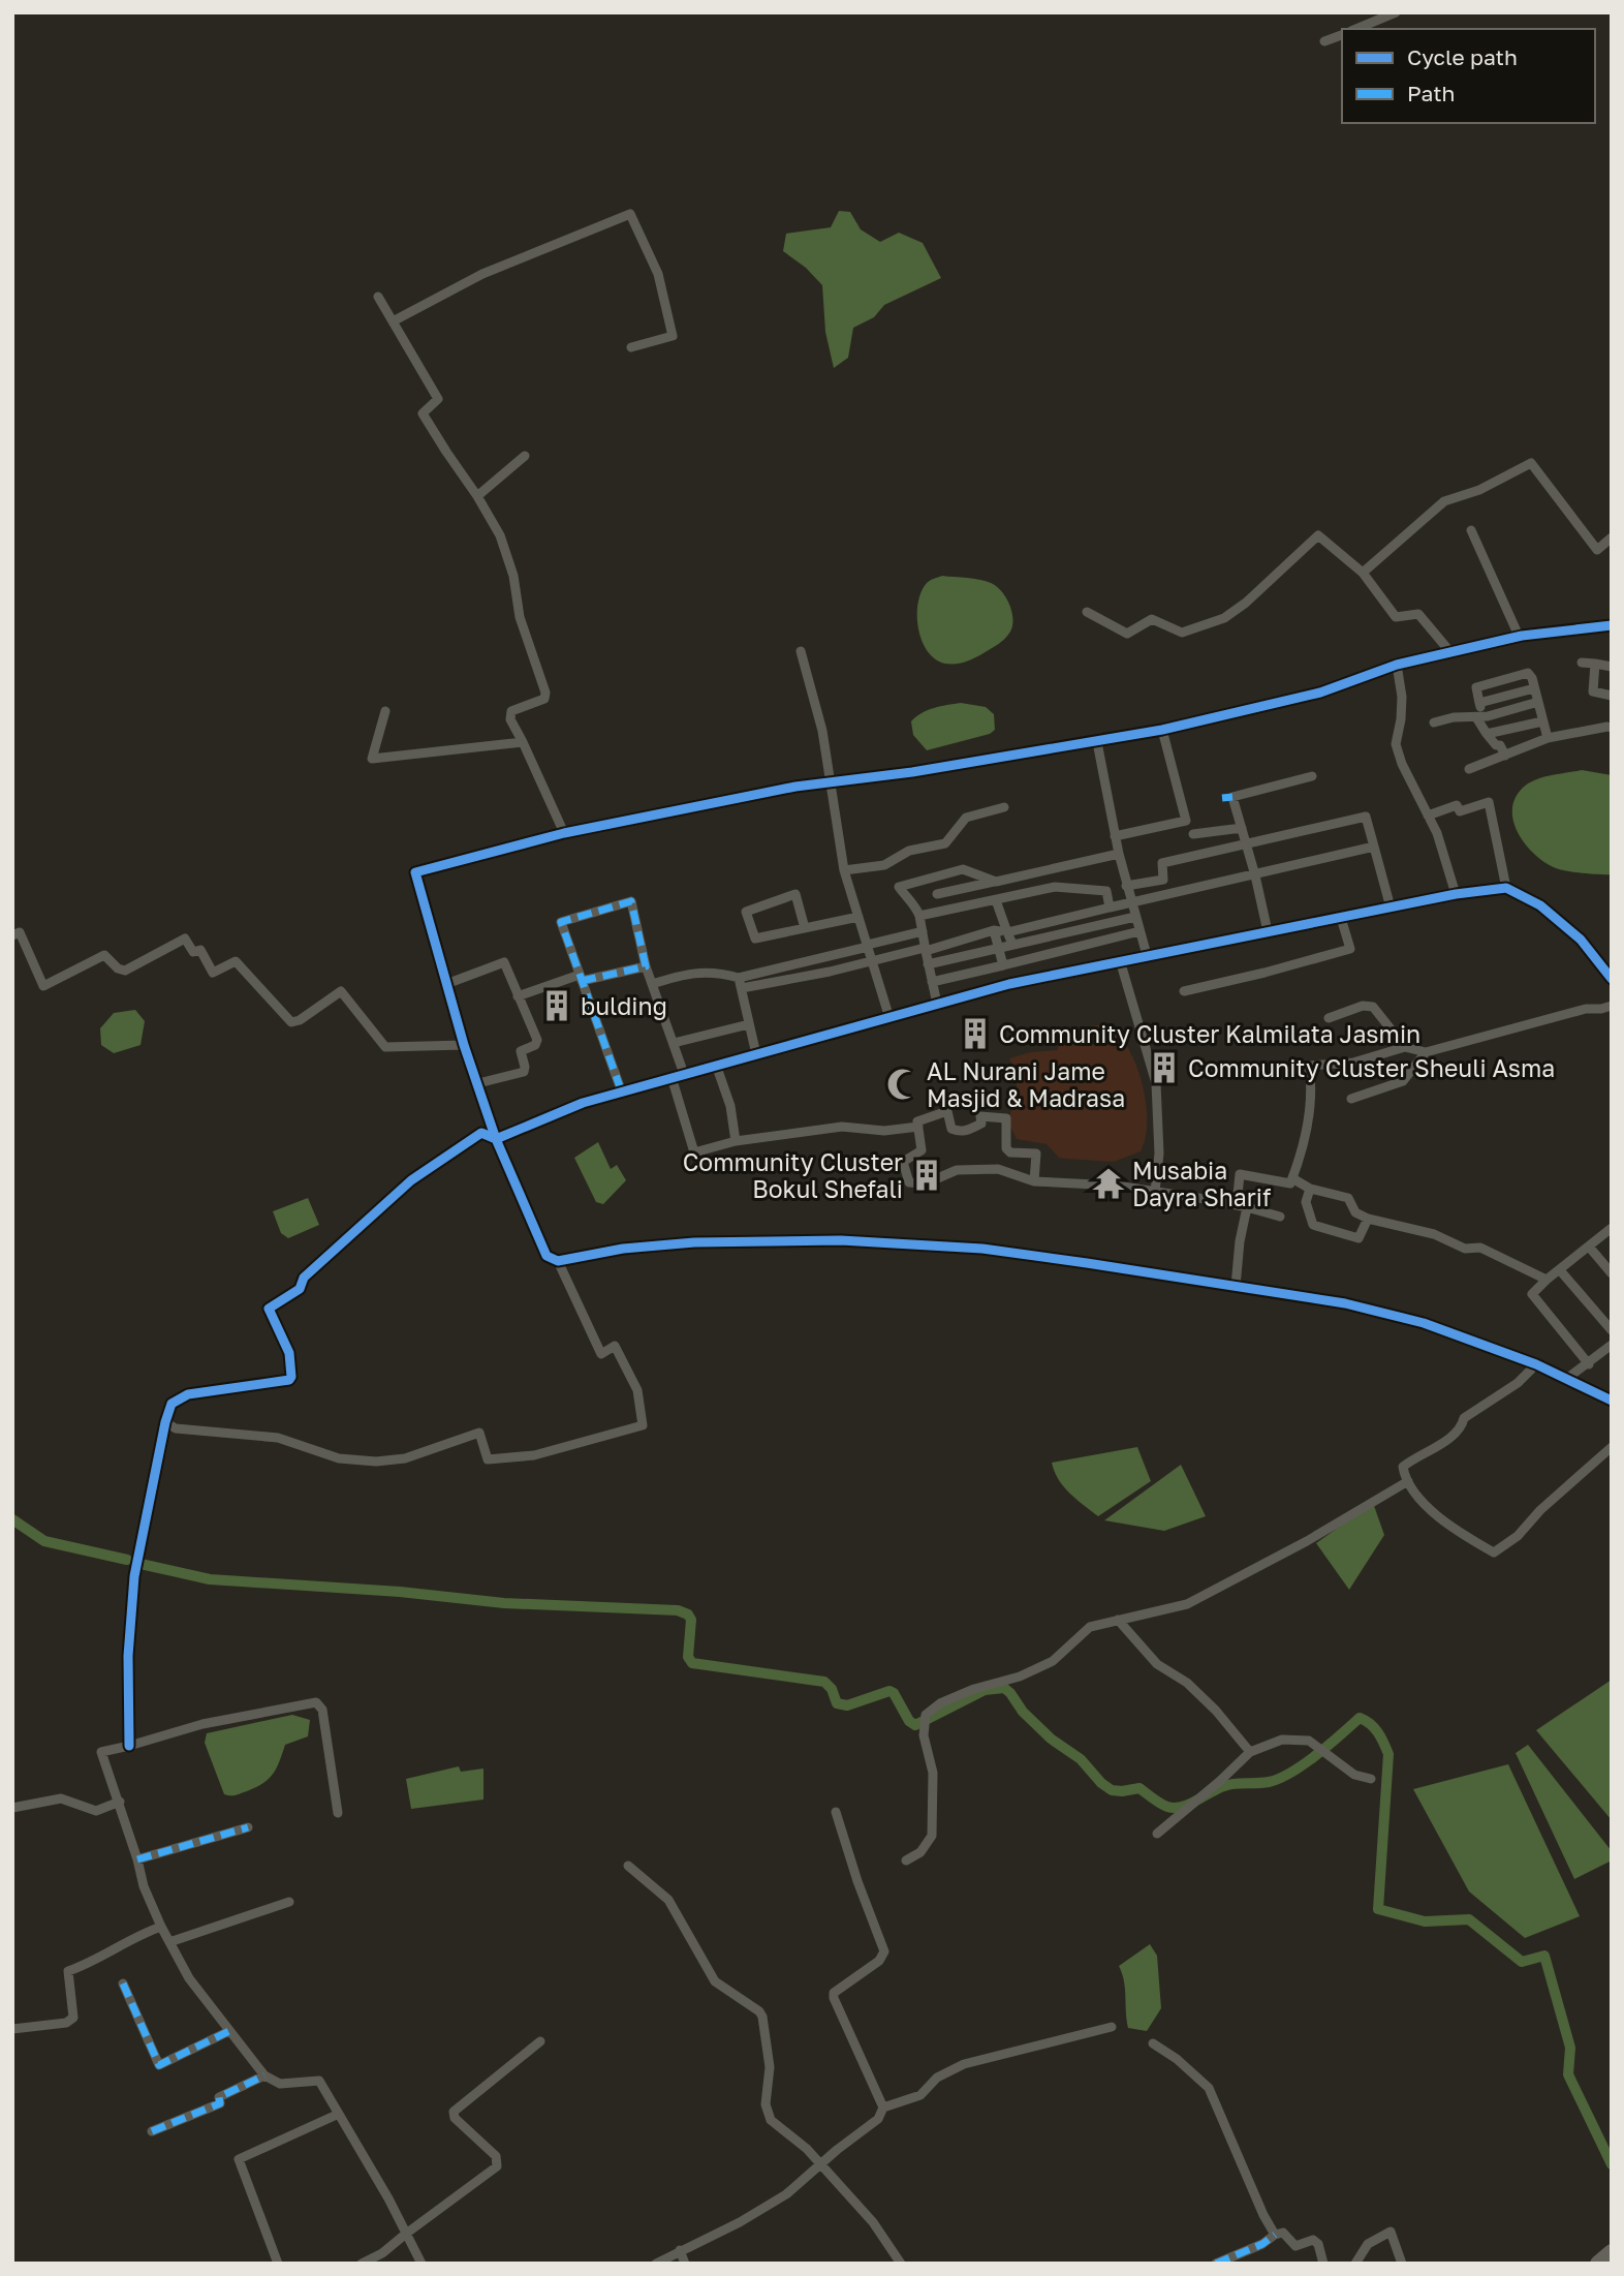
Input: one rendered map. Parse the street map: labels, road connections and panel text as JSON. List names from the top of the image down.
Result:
{
  "places": {
    "building": [
      "bulding",
      "Community Cluster Kalmilata Jasmin",
      "Community Cluster Sheuli Asma",
      "Community Cluster Bokul Shefali"
    ],
    "mosque": ["AL Nurani Jame Masjid & Madrasa"],
    "temple": ["Musabia Dayra Sharif"]
  },
  "legend": ["Cycle path", "Path"]
}
